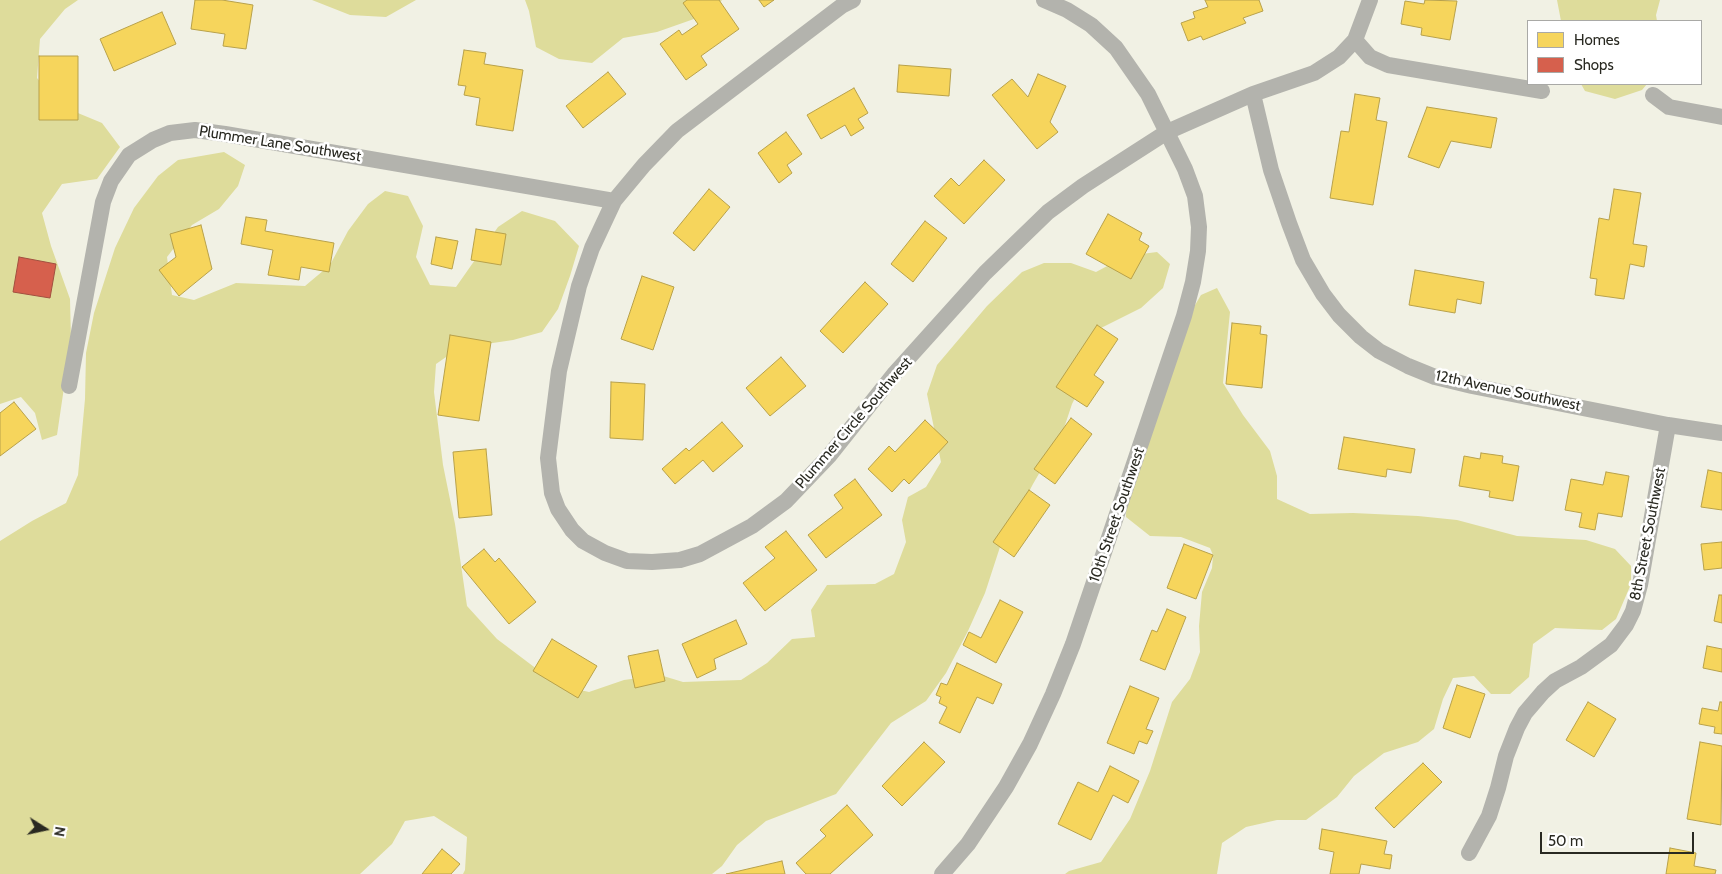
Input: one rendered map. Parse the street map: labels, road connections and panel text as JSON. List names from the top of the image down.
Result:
{
  "streets": {
    "street": [
      "Plummer Lane Southwest",
      "12th Avenue Southwest",
      "Plummer Circle Southwest",
      "10th Street Southwest",
      "8th Street Southwest"
    ]
  },
  "crossings": [
    ["Plummer Lane Southwest", "Plummer Circle Southwest"],
    ["12th Avenue Southwest", "Plummer Circle Southwest"],
    ["12th Avenue Southwest", "8th Street Southwest"],
    ["Plummer Circle Southwest", "10th Street Southwest"]
  ],
  "legend": ["Homes", "Shops"],
  "scale_bar": "50 m",
  "north": "right"
}
